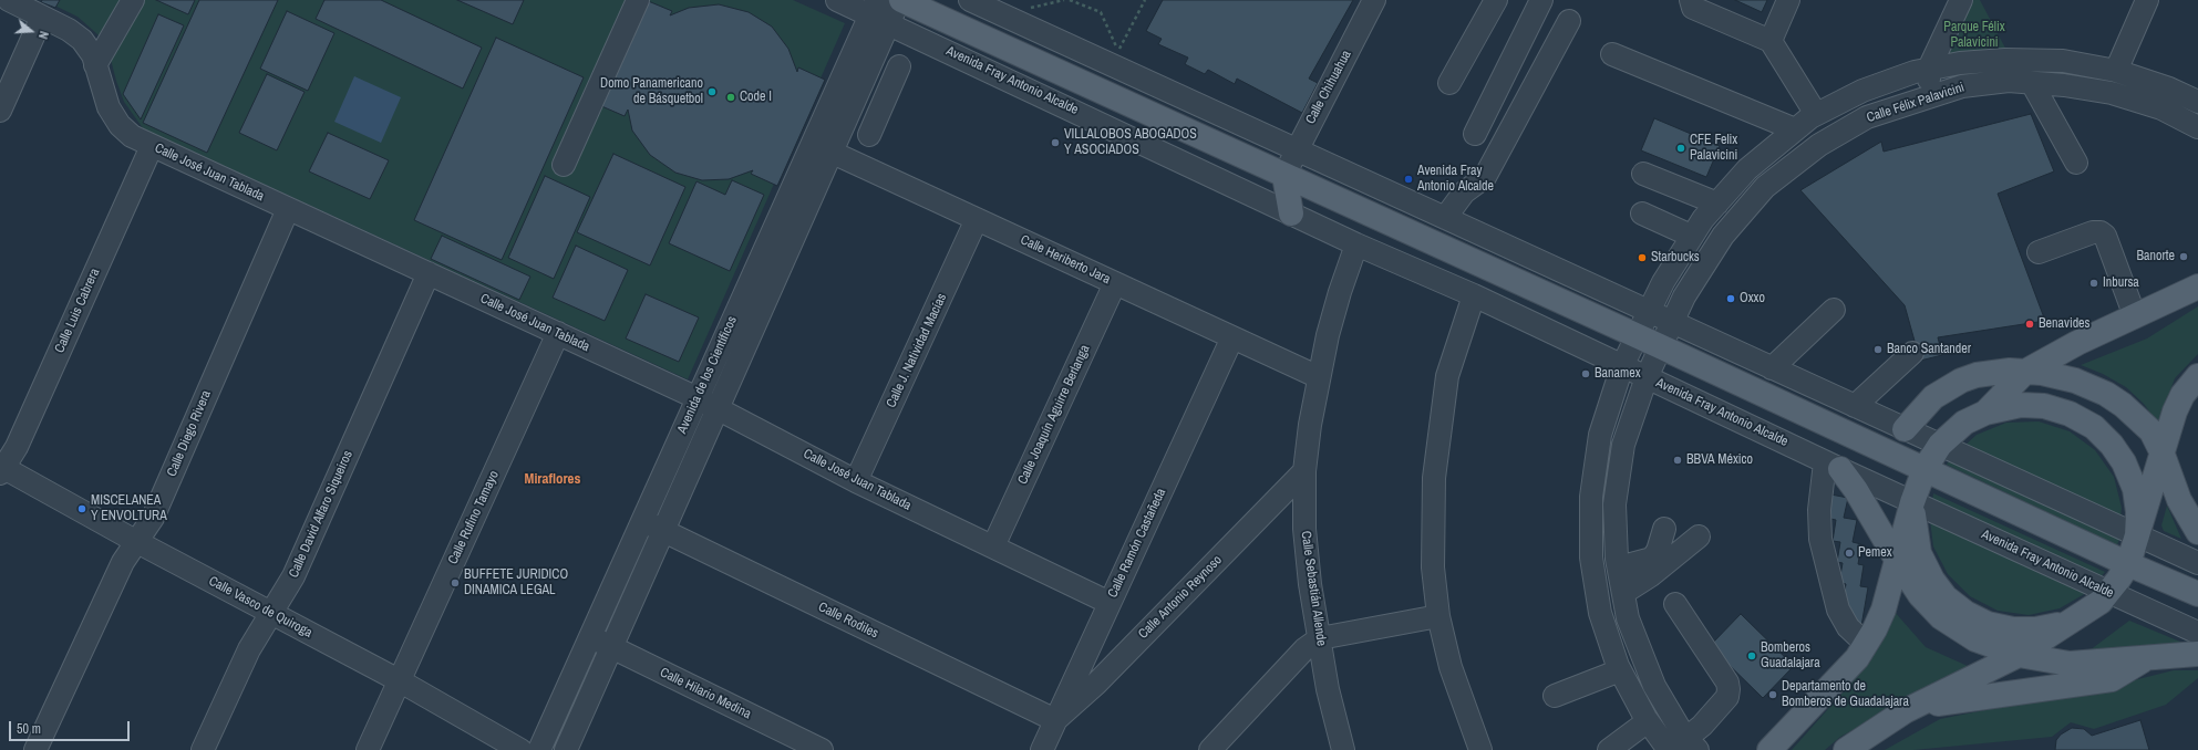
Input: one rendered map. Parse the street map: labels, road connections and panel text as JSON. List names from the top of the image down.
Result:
{
  "streets": {
    "main road": ["Avenida Fray Antonio Alcalde"],
    "street": [
      "Calle Chihuahua",
      "Calle Félix Palavicini",
      "Calle José Juan Tablada",
      "Calle Heriberto Jara",
      "Calle Luis Cabrera",
      "Calle J. Natividad Macías",
      "Avenida de los Científicos",
      "Calle Joaquín Aguirre Berlanga",
      "Calle Diego Rivera",
      "Calle David Alfaro Siqueiros",
      "Calle Rufino Tamayo",
      "Calle Ramón Castañeda",
      "Calle Sebastián Allende",
      "Calle Antonio Reynoso",
      "Calle Vasco de Quiroga",
      "Calle Rodiles",
      "Calle Hilario Medina"
    ]
  },
  "crossings": [
    ["Avenida Fray Antonio Alcalde", "Calle Chihuahua"],
    ["Avenida Fray Antonio Alcalde", "Calle Félix Palavicini"],
    ["Avenida Fray Antonio Alcalde", "Avenida de los Científicos"],
    ["Avenida Fray Antonio Alcalde", "Calle Sebastián Allende"],
    ["Calle José Juan Tablada", "Calle Luis Cabrera"],
    ["Calle José Juan Tablada", "Calle J. Natividad Macías"],
    ["Calle José Juan Tablada", "Avenida de los Científicos"],
    ["Calle José Juan Tablada", "Calle Joaquín Aguirre Berlanga"],
    ["Calle José Juan Tablada", "Calle Diego Rivera"],
    ["Calle José Juan Tablada", "Calle David Alfaro Siqueiros"],
    ["Calle José Juan Tablada", "Calle Rufino Tamayo"],
    ["Calle José Juan Tablada", "Calle Ramón Castañeda"],
    ["Calle Heriberto Jara", "Calle J. Natividad Macías"],
    ["Calle Heriberto Jara", "Avenida de los Científicos"],
    ["Calle Heriberto Jara", "Calle Joaquín Aguirre Berlanga"],
    ["Calle Heriberto Jara", "Calle Ramón Castañeda"],
    ["Calle Heriberto Jara", "Calle Sebastián Allende"],
    ["Calle Luis Cabrera", "Calle Vasco de Quiroga"],
    ["Avenida de los Científicos", "Calle Rodiles"],
    ["Avenida de los Científicos", "Calle Hilario Medina"],
    ["Calle Diego Rivera", "Calle Vasco de Quiroga"],
    ["Calle David Alfaro Siqueiros", "Calle Vasco de Quiroga"],
    ["Calle Rufino Tamayo", "Calle Vasco de Quiroga"],
    ["Calle Ramón Castañeda", "Calle Antonio Reynoso"],
    ["Calle Ramón Castañeda", "Calle Rodiles"],
    ["Calle Sebastián Allende", "Calle Antonio Reynoso"],
    ["Calle Antonio Reynoso", "Calle Rodiles"]
  ],
  "districts": ["Miraflores"],
  "parks": ["Parque Félix Palavicini"],
  "places": [
    "Domo Panamericano de Básquetbol",
    "Code I",
    "VILLALOBOS ABOGADOS Y ASOCIADOS",
    "CFE Felix Palavicini",
    "Avenida Fray Antonio Alcalde",
    "Banorte",
    "Starbucks",
    "Inbursa",
    "Oxxo",
    "Benavides",
    "Banco Santander",
    "Banamex",
    "BBVA México",
    "MISCELANEA Y ENVOLTURA",
    "Pemex",
    "BUFFETE JURIDICO DINAMICA LEGAL",
    "Bomberos Guadalajara",
    "Departamento de Bomberos de Guadalajara"
  ],
  "scale_bar": "50 m",
  "north": "right"
}
